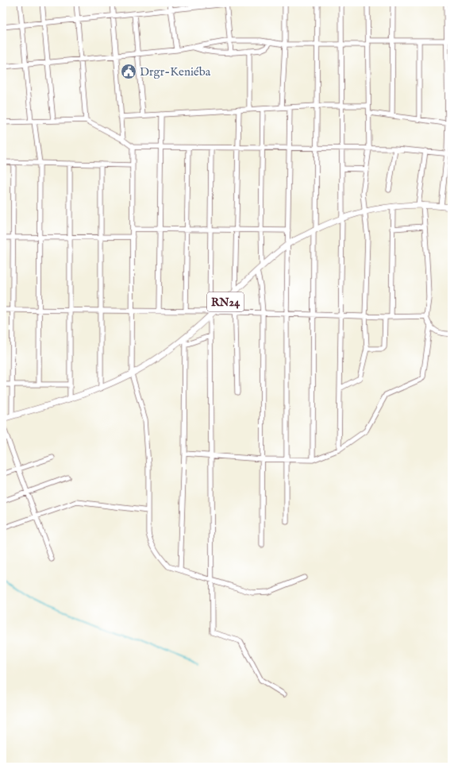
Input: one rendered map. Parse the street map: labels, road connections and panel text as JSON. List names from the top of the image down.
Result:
{
  "streets": {
    "main road": ["RN24"]
  },
  "places": {
    "public building": ["Drgr-Keniéba"]
  }
}
